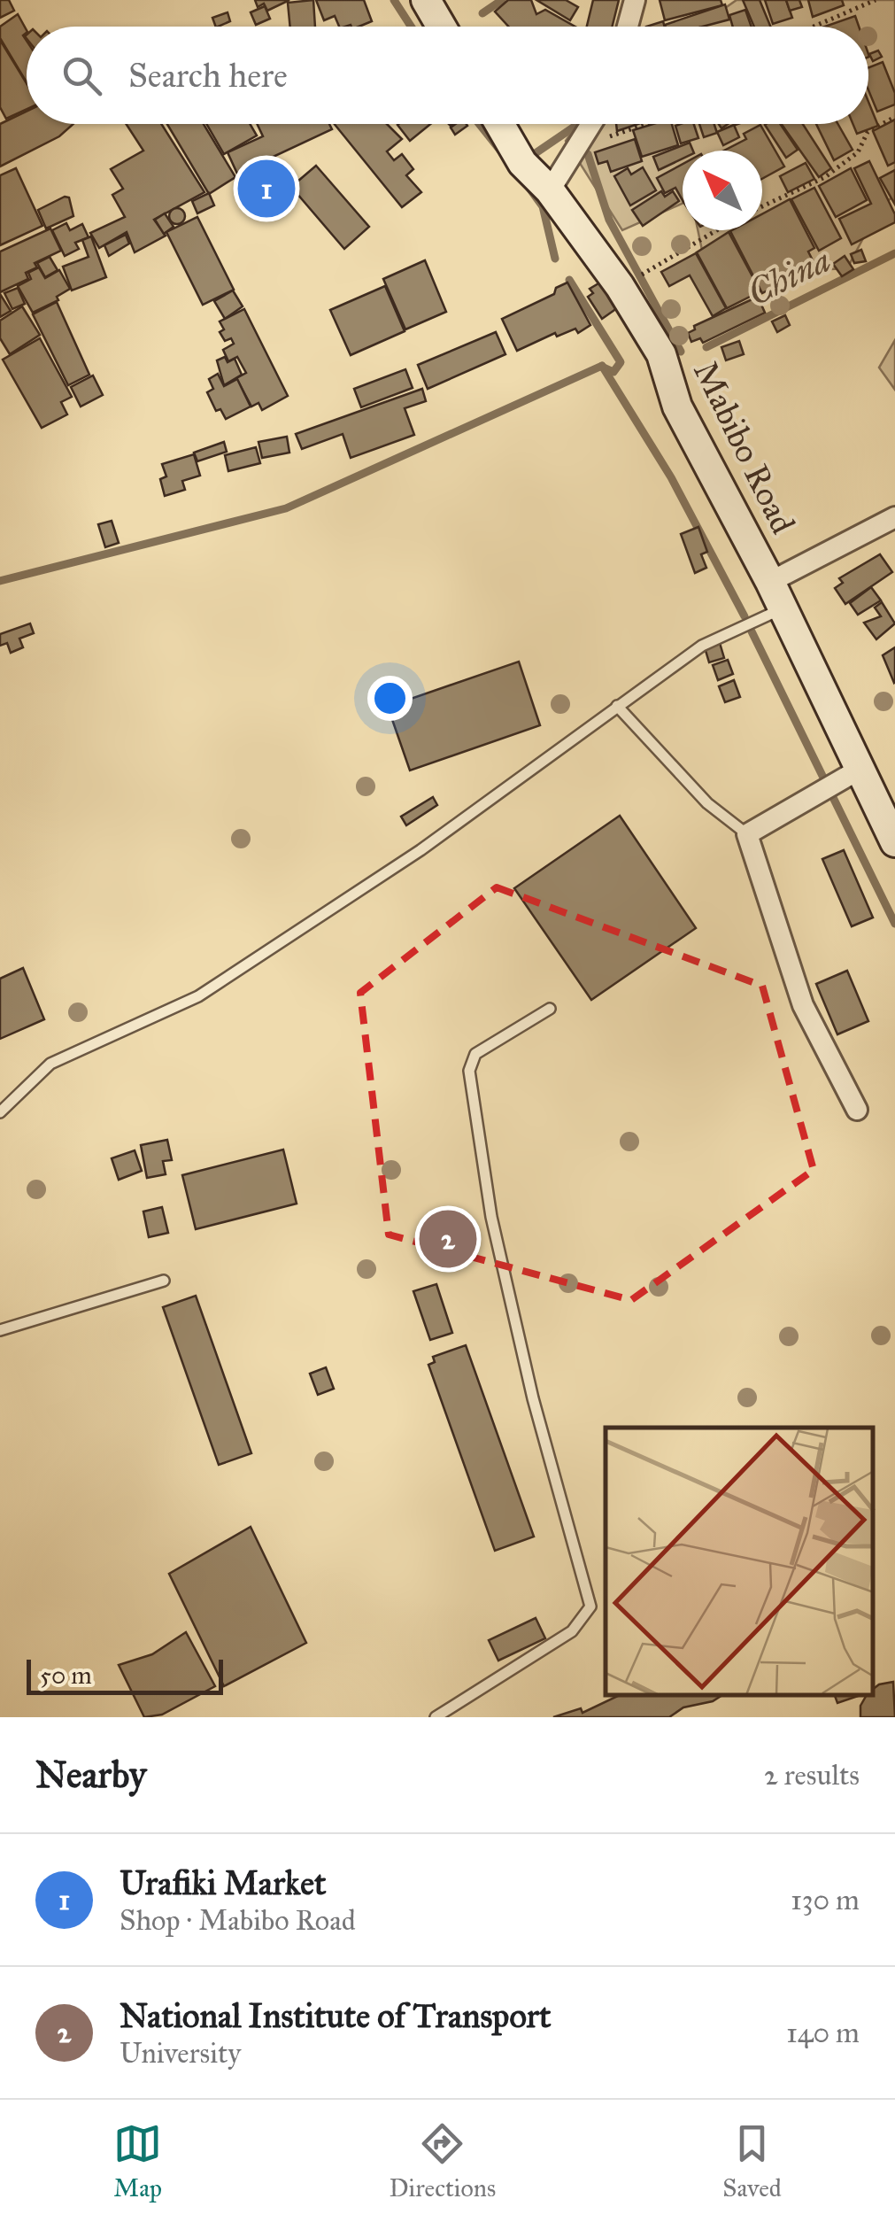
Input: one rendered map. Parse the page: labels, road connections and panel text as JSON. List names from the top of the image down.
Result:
{
  "streets": {
    "main road": ["Mabibo Road"]
  },
  "water": ["China"],
  "scale_bar": "50 m",
  "north": "top left",
  "page": {
    "search": "Search here",
    "pins": ["1", "2"],
    "scale": "50 m",
    "heading": ["Nearby", "2 results"],
    "list": [
      {
        "mark": "1",
        "name": "Urafiki Market",
        "note": "Shop · Mabibo Road",
        "value": "130 m"
      },
      {
        "mark": "2",
        "name": "National Institute of Transport",
        "note": "University",
        "value": "140 m"
      }
    ],
    "nav": ["Map", "Directions", "Saved"]
  }
}
